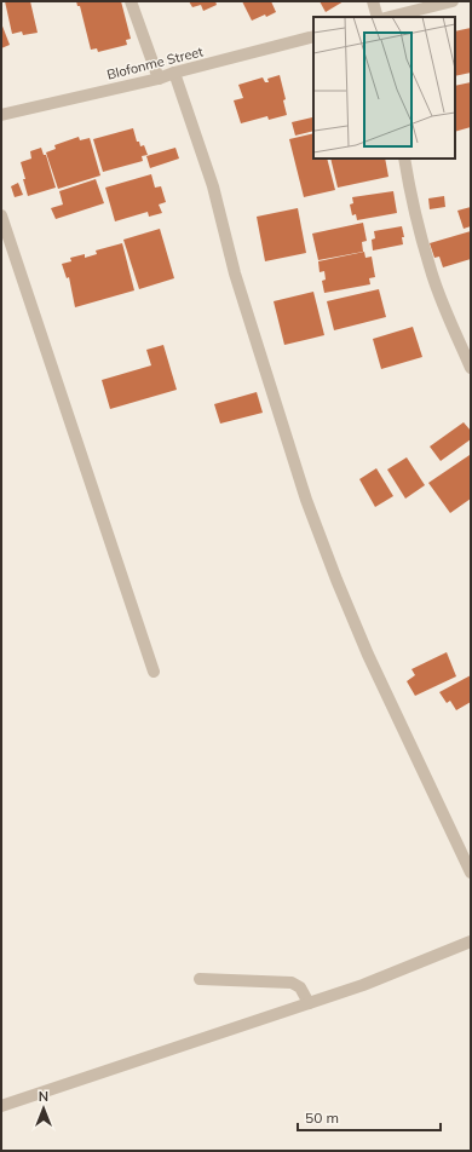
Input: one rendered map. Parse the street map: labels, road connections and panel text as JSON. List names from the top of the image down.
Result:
{
  "streets": {
    "street": ["Blofonme Street"]
  },
  "scale_bar": "50 m",
  "north": "top"
}
